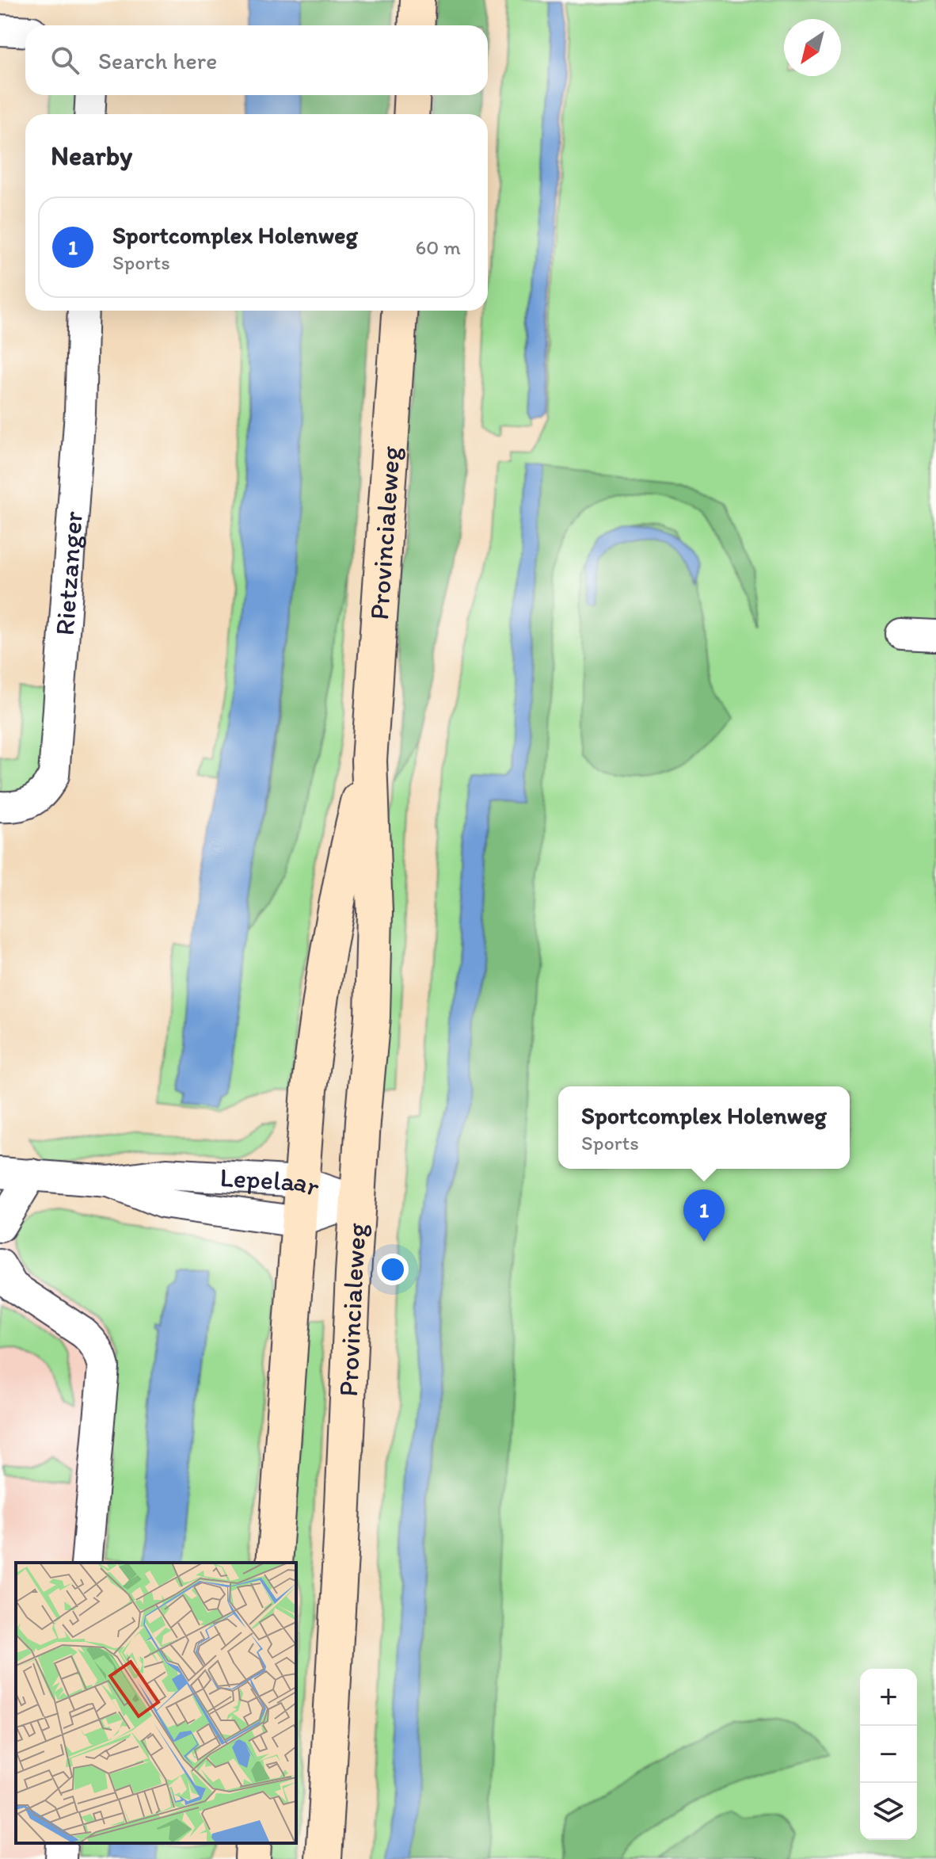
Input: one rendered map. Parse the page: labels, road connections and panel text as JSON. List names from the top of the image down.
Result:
{
  "streets": {
    "main road": ["Provincialeweg"],
    "street": ["Rietzanger", "Lepelaar"]
  },
  "crossings": [
    ["Provincialeweg", "Lepelaar"]
  ],
  "north": "bottom left",
  "page": {
    "search": "Search here",
    "heading": "Nearby",
    "list": [
      {
        "mark": "1",
        "name": "Sportcomplex Holenweg",
        "note": "Sports",
        "value": "60 m"
      }
    ],
    "popup": ["Sportcomplex Holenweg", "Sports"],
    "pins": "1",
    "map_buttons": ["+", "−"]
  }
}
